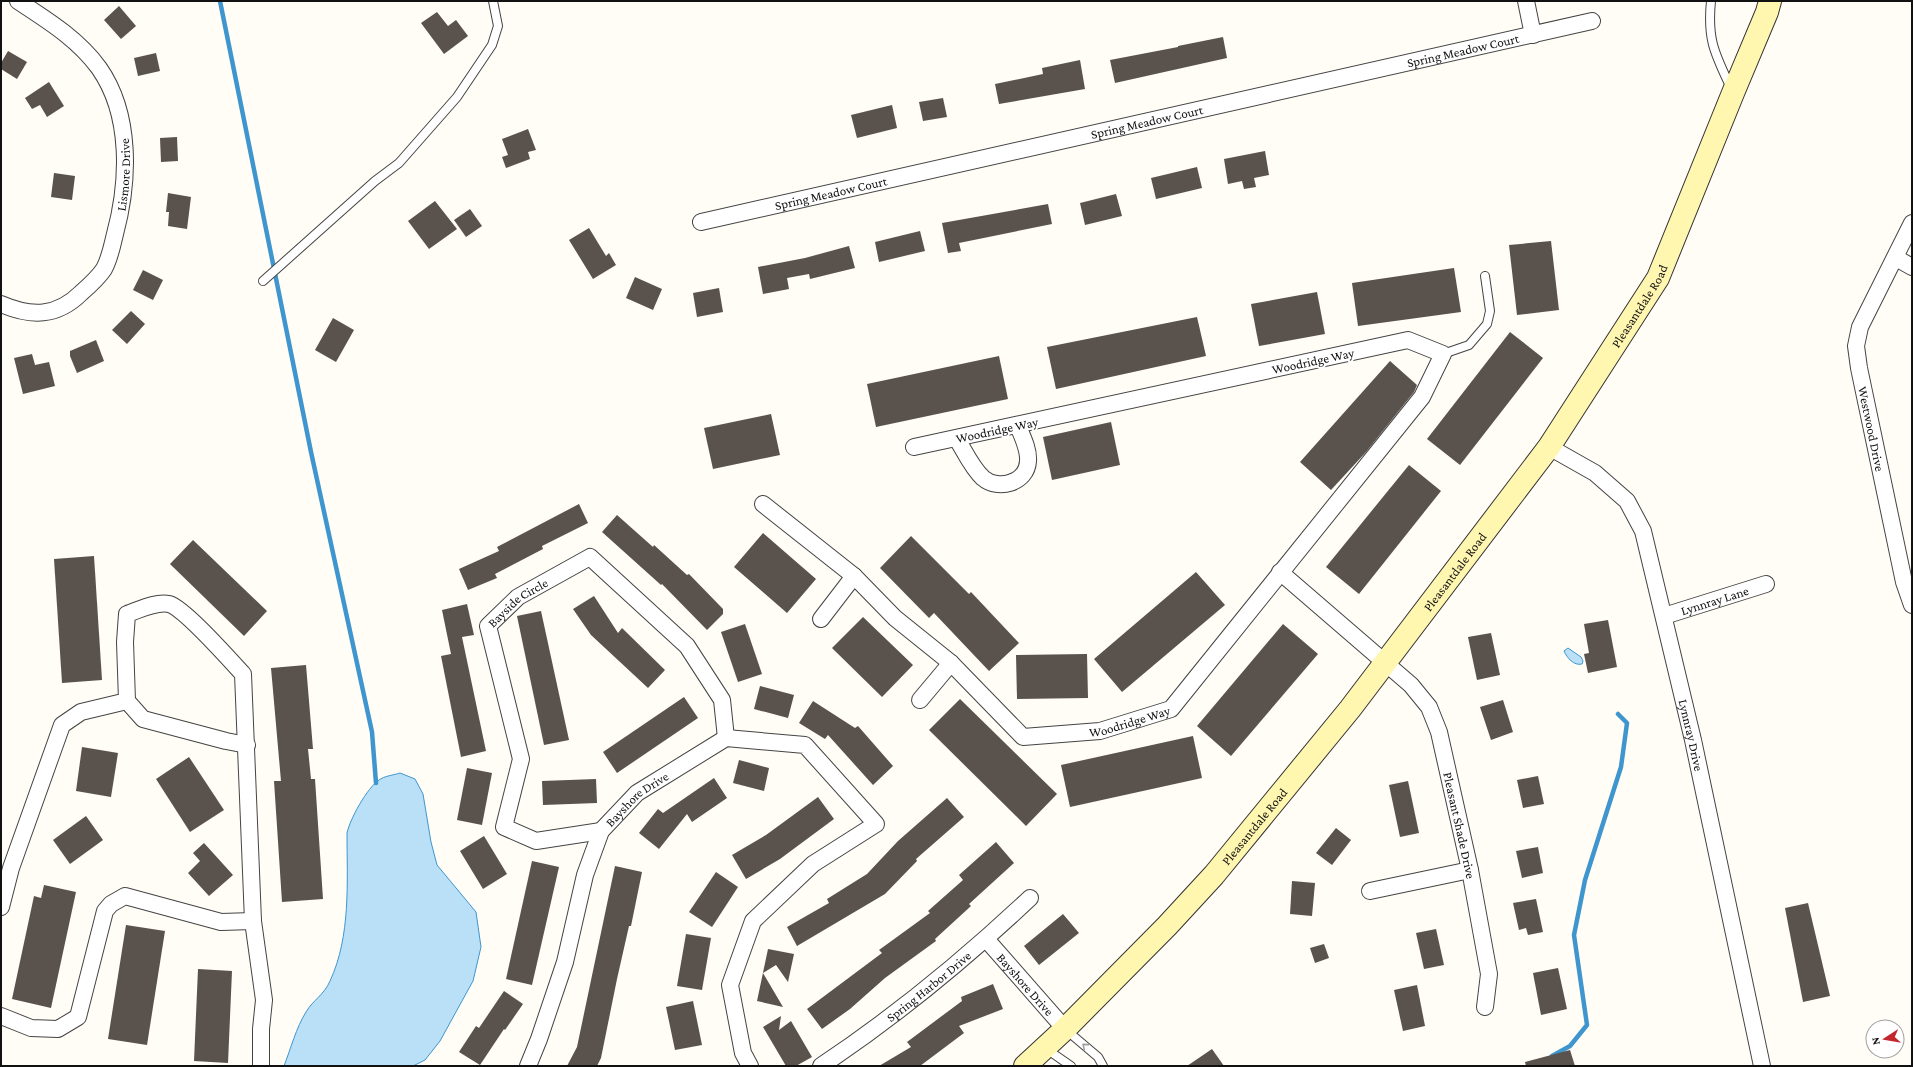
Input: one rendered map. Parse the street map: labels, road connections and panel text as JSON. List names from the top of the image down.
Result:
{
  "streets": {
    "main road": ["Pleasantdale Road"],
    "street": [
      "Spring Meadow Court",
      "Lismore Drive",
      "Woodridge Way",
      "Westwood Drive",
      "Lynnray Lane",
      "Bayside Circle",
      "Lynnray Drive",
      "Bayshore Drive",
      "Pleasant Shade Drive",
      "Spring Harbor Drive"
    ]
  },
  "crossings": [
    ["Pleasantdale Road", "Lynnray Drive"],
    ["Pleasantdale Road", "Bayshore Drive"],
    ["Pleasantdale Road", "Pleasant Shade Drive"],
    ["Lynnray Lane", "Lynnray Drive"],
    ["Bayside Circle", "Bayshore Drive"],
    ["Bayshore Drive", "Spring Harbor Drive"]
  ],
  "north": "left"
}
